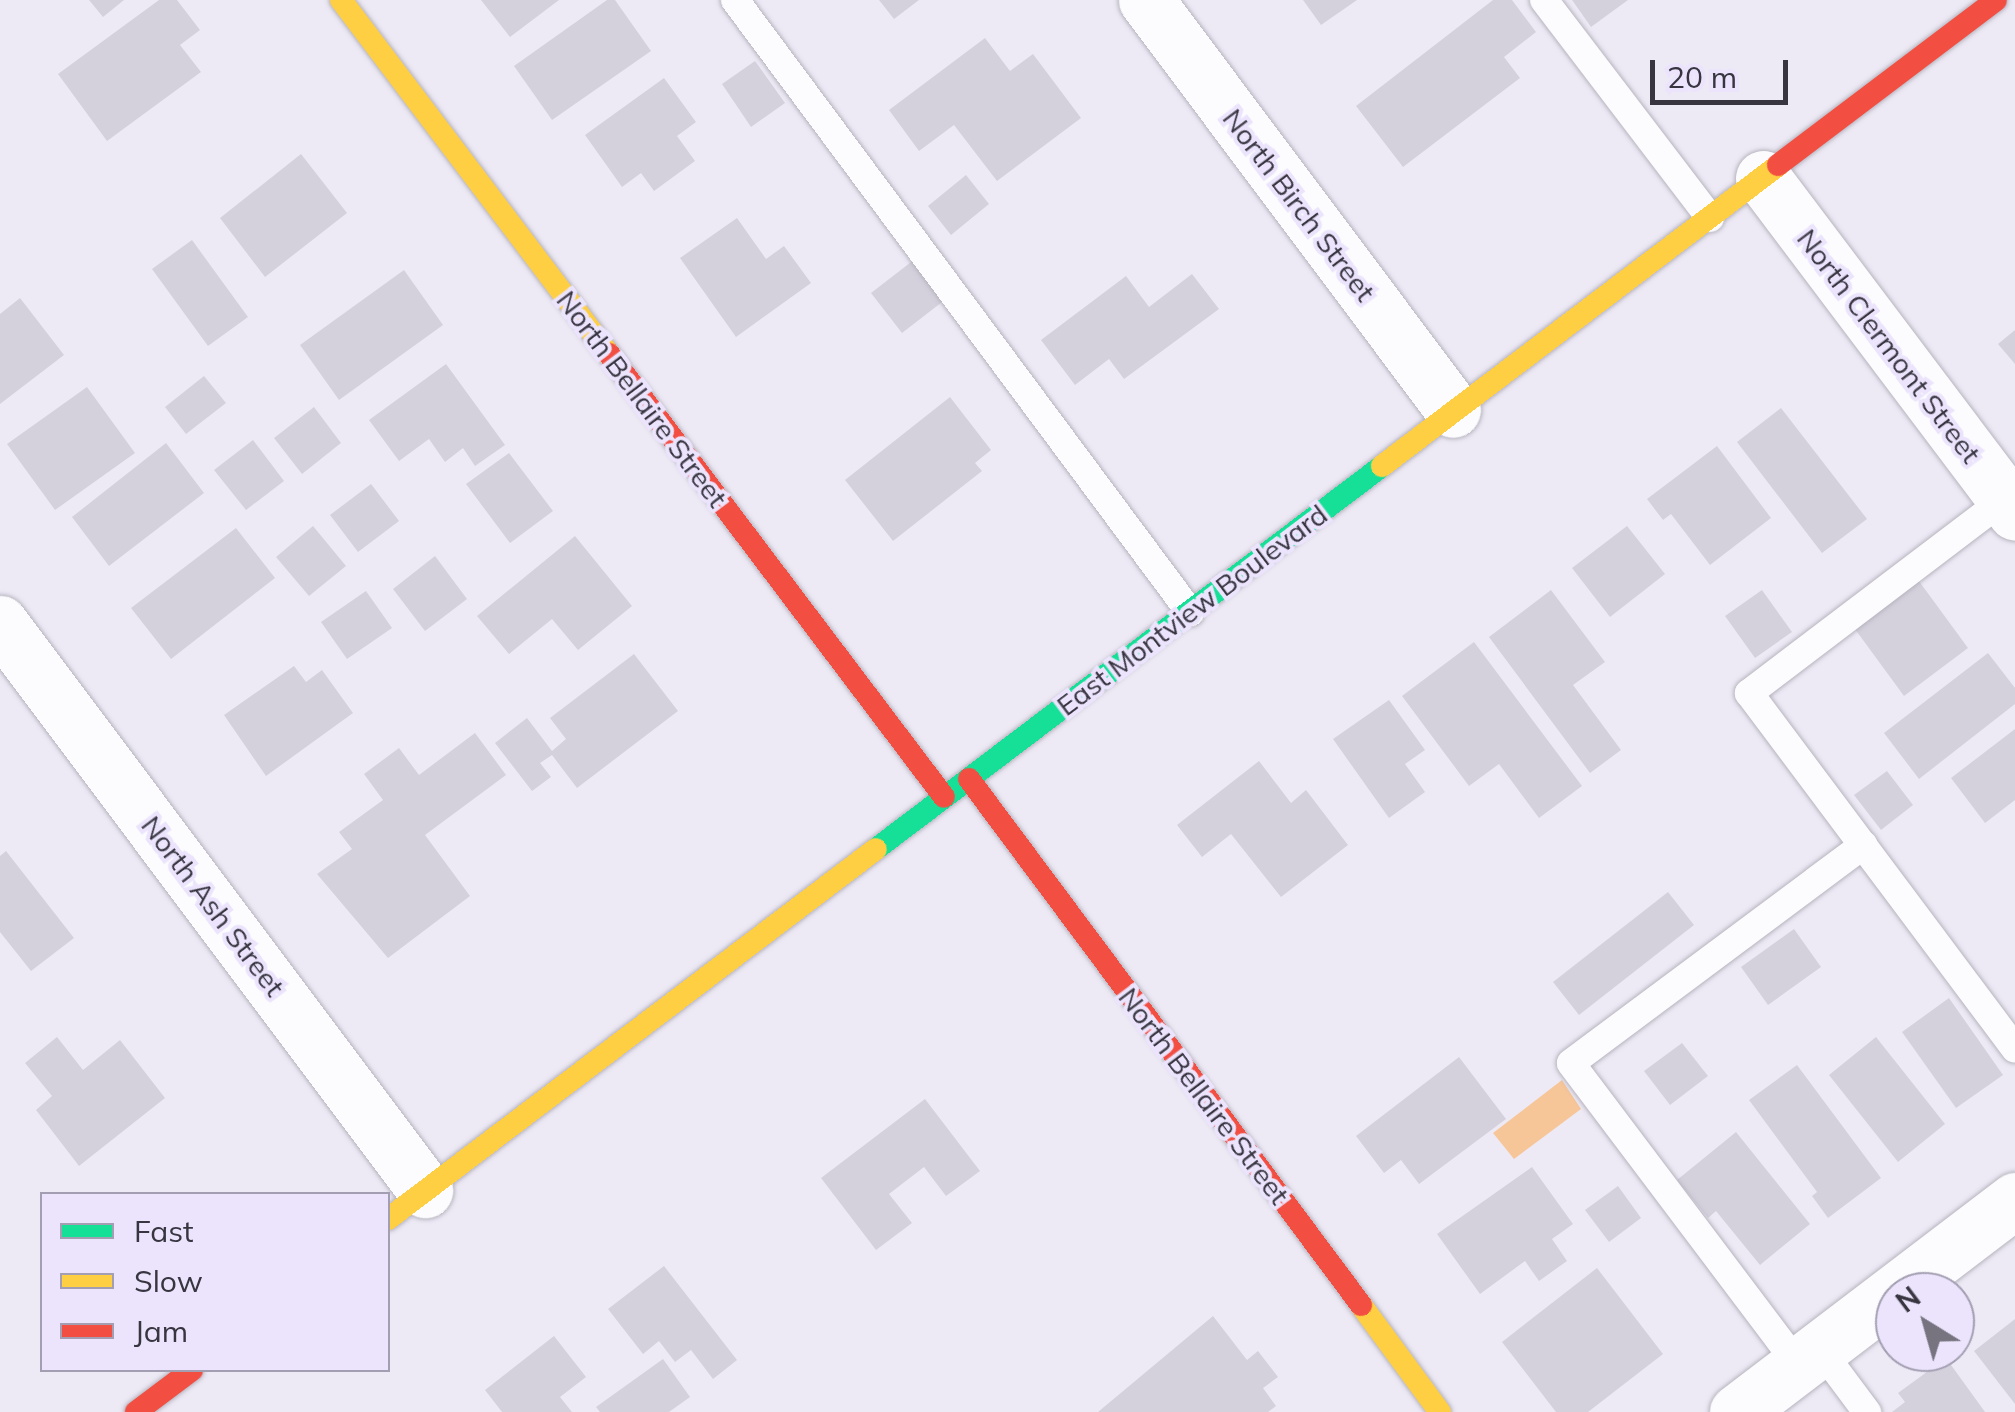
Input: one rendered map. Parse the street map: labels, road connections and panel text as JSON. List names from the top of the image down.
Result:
{
  "streets": {
    "street": [
      "North Birch Street",
      "North Clermont Street",
      "North Bellaire Street",
      "East Montview Boulevard",
      "North Ash Street"
    ]
  },
  "crossings": [
    ["North Birch Street", "East Montview Boulevard"],
    ["North Clermont Street", "East Montview Boulevard"],
    ["North Bellaire Street", "East Montview Boulevard"],
    ["East Montview Boulevard", "North Ash Street"]
  ],
  "legend": ["Fast", "Slow", "Jam"],
  "scale_bar": "20 m",
  "north": "top left"
}
